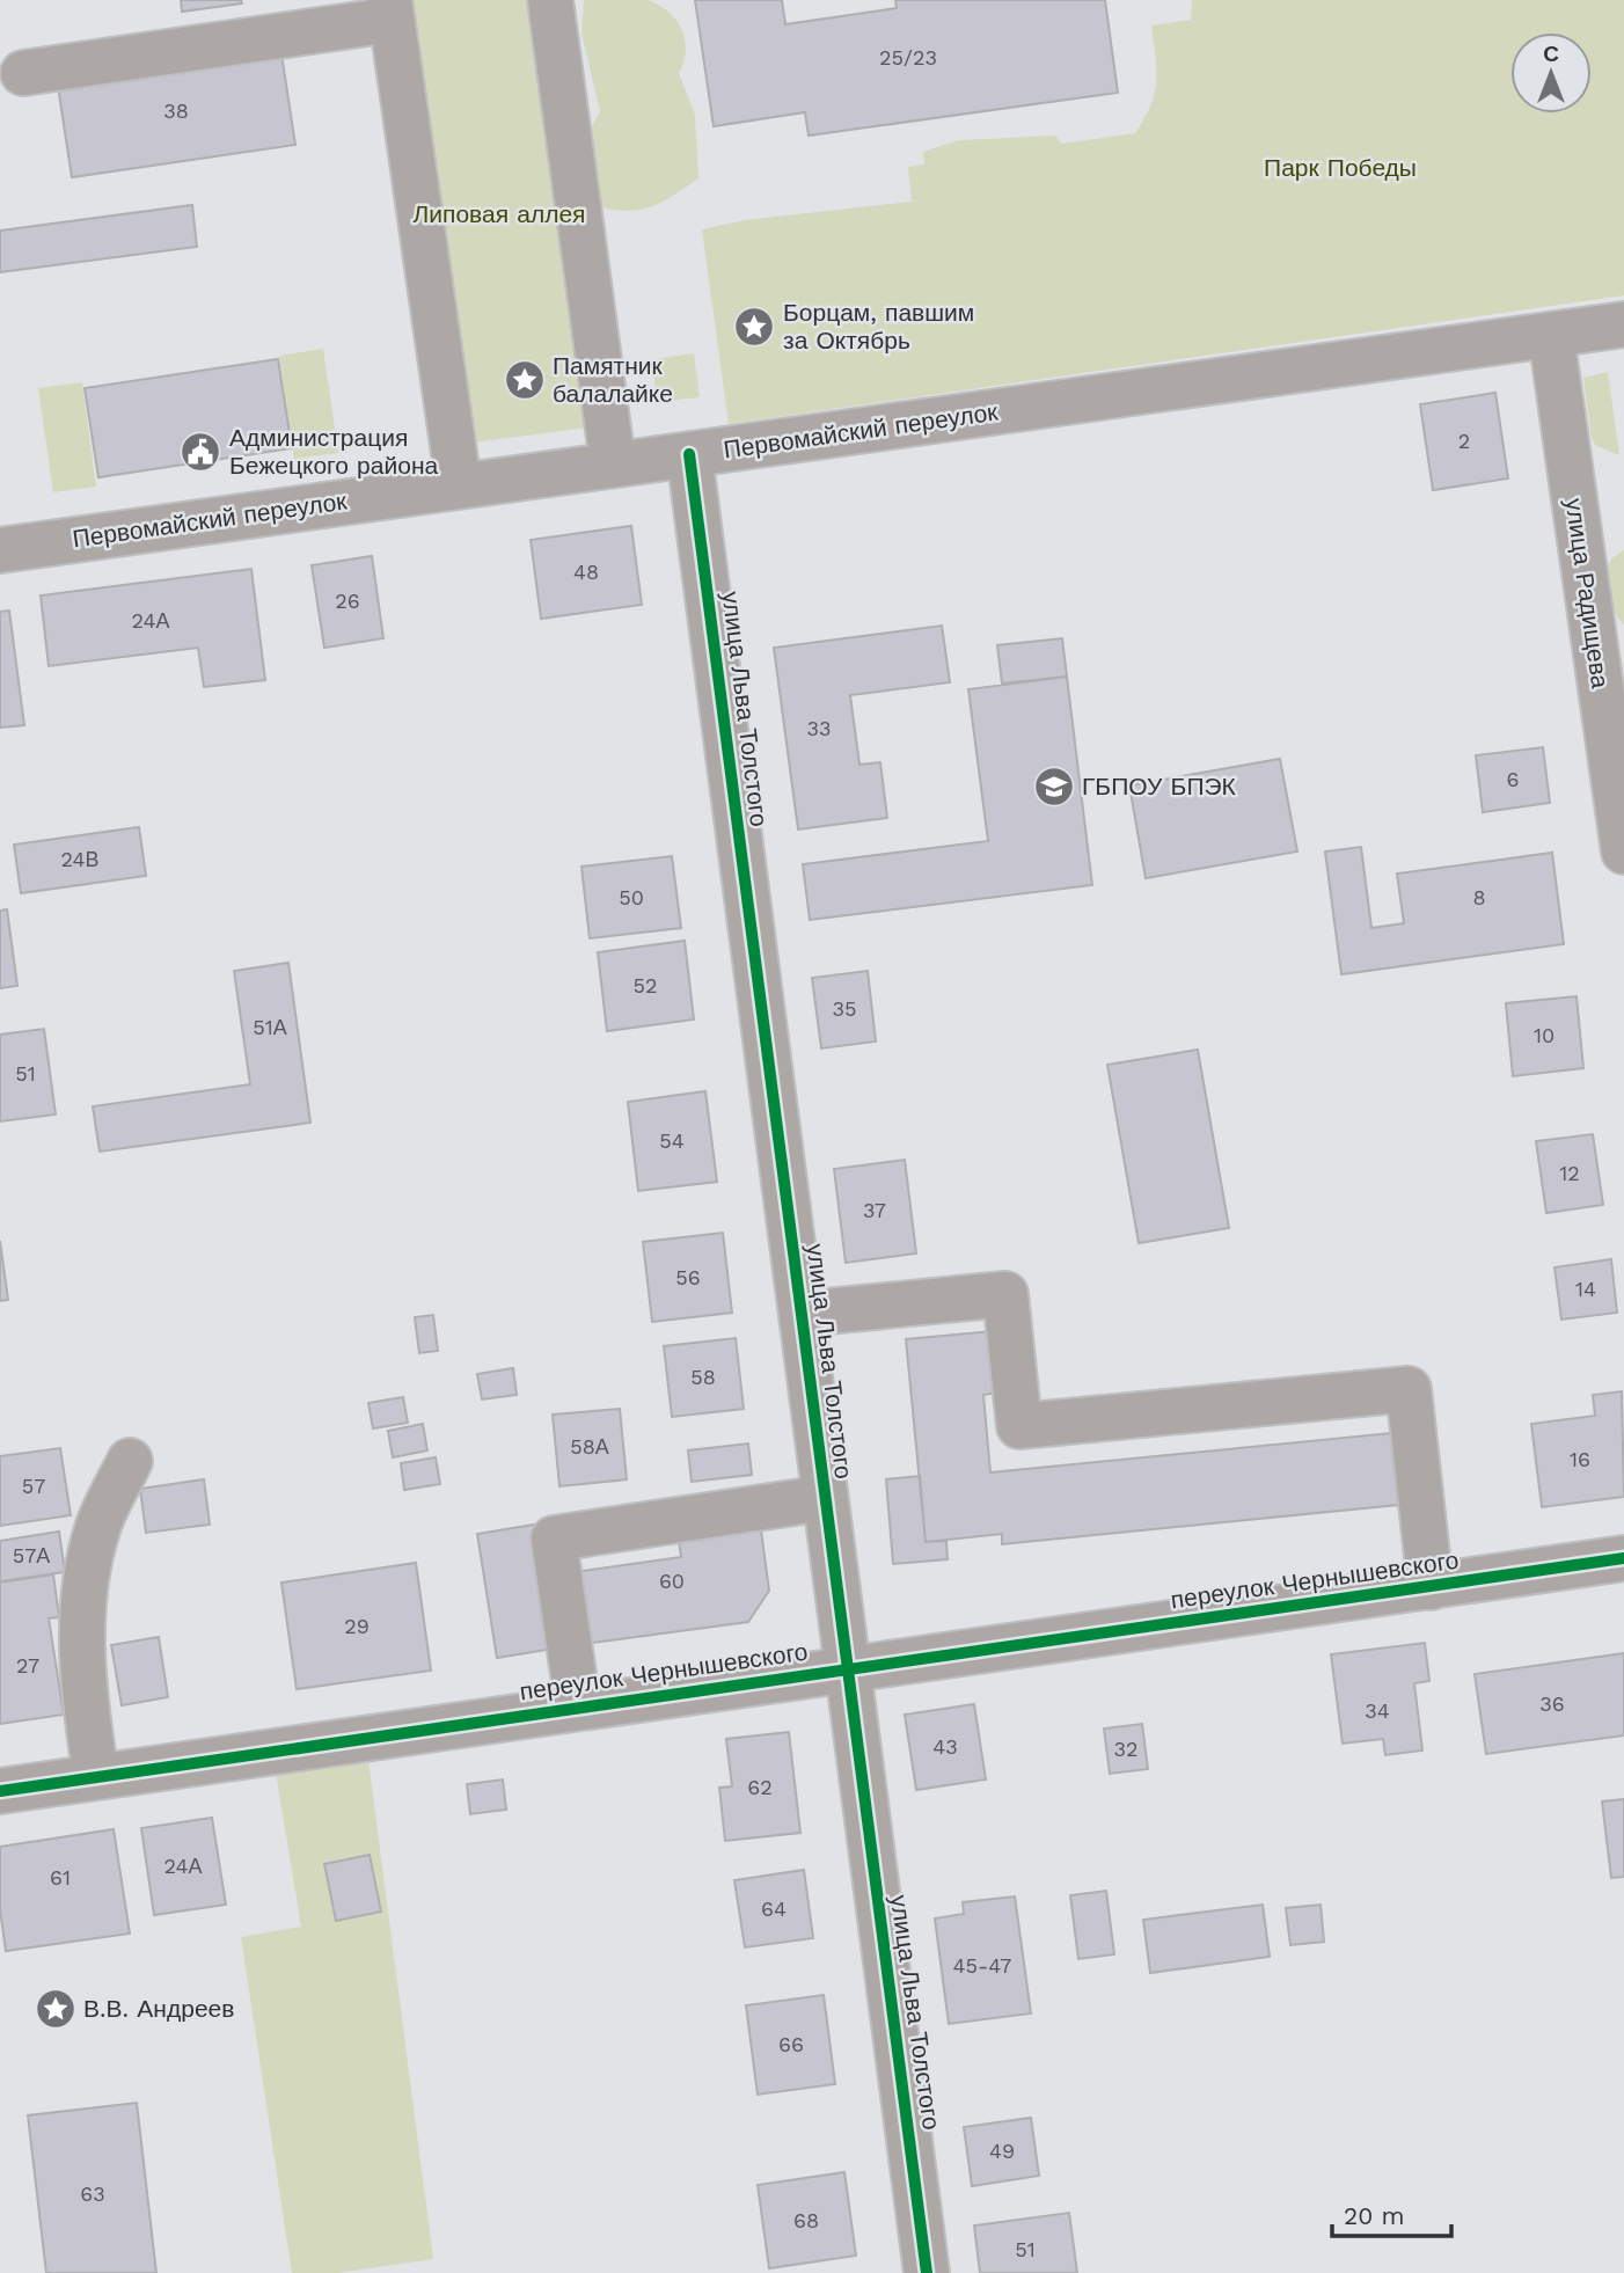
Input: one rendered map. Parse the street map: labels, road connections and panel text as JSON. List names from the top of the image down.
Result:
{
  "streets": {
    "street": [
      "Первомайский переулок",
      "улица Радищева",
      "улица Льва Толстого",
      "переулок Чернышевского"
    ]
  },
  "crossings": [
    ["Первомайский переулок", "улица Радищева"],
    ["Первомайский переулок", "улица Льва Толстого"],
    ["улица Льва Толстого", "переулок Чернышевского"]
  ],
  "parks": ["Парк Победы", "Липовая аллея"],
  "places": {
    "place": ["Борцам, павшим за Октябрь", "Памятник балалайке", "В.В. Андреев"],
    "public building": ["Администрация Бежецкого района"],
    "school or university": ["ГБПОУ БПЭК"]
  },
  "house_numbers": [
    "25/23",
    "38",
    "2",
    "48",
    "26",
    "24А",
    "33",
    "6",
    "24В",
    "50",
    "8",
    "52",
    "35",
    "51А",
    "10",
    "51",
    "54",
    "12",
    "37",
    "56",
    "14",
    "58",
    "58А",
    "16",
    "57",
    "57А",
    "60",
    "29",
    "27",
    "36",
    "34",
    "43",
    "32",
    "62",
    "24А",
    "61",
    "64",
    "45-47",
    "66",
    "49",
    "63",
    "68",
    "51"
  ],
  "scale_bar": "20 m",
  "north": "top"
}
